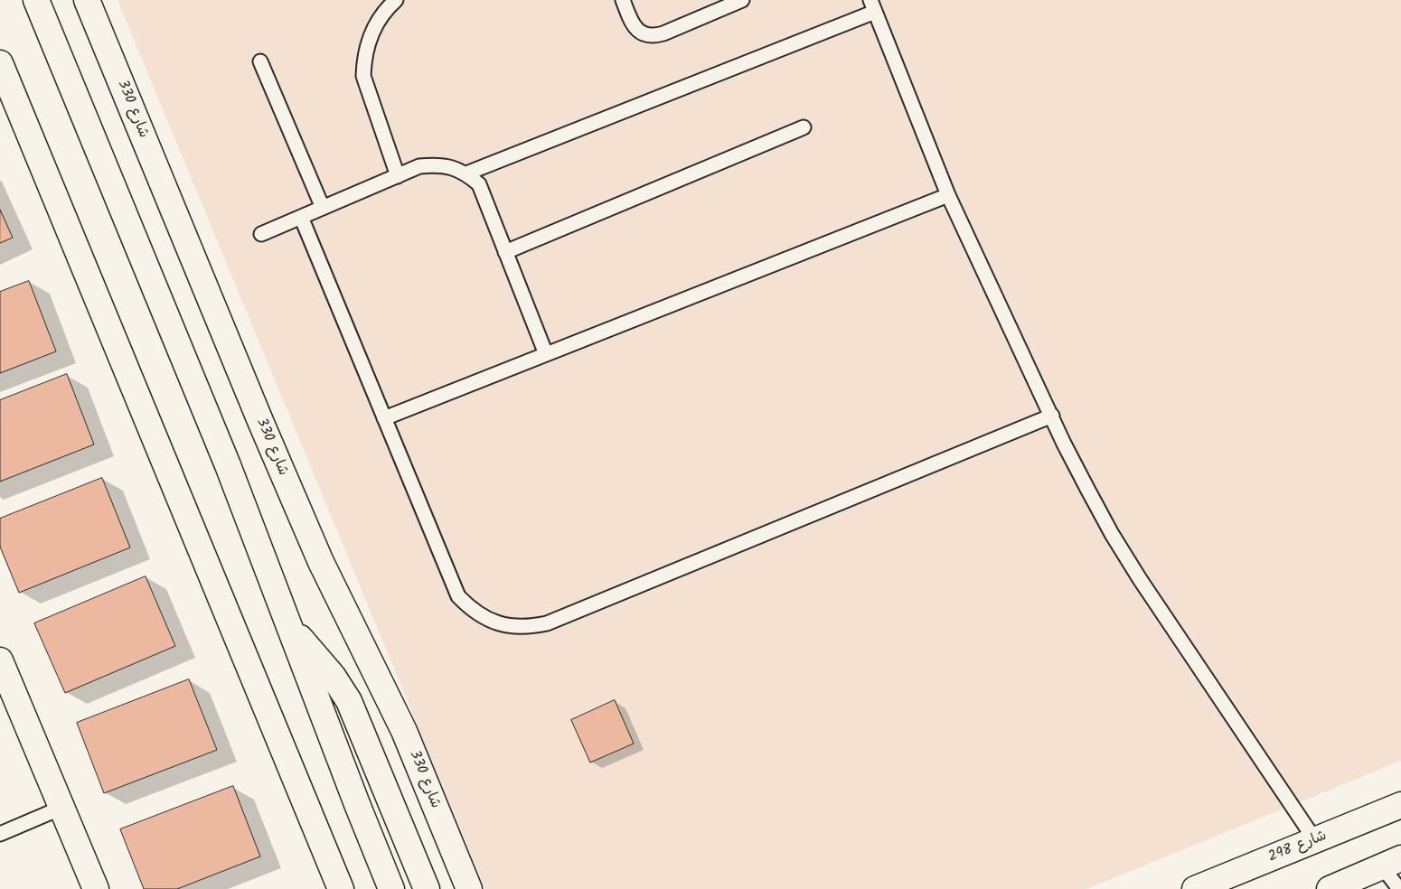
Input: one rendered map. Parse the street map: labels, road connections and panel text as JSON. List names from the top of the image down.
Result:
{
  "streets": {
    "street": ["شارع 330", "شارع 298"]
  }
}
